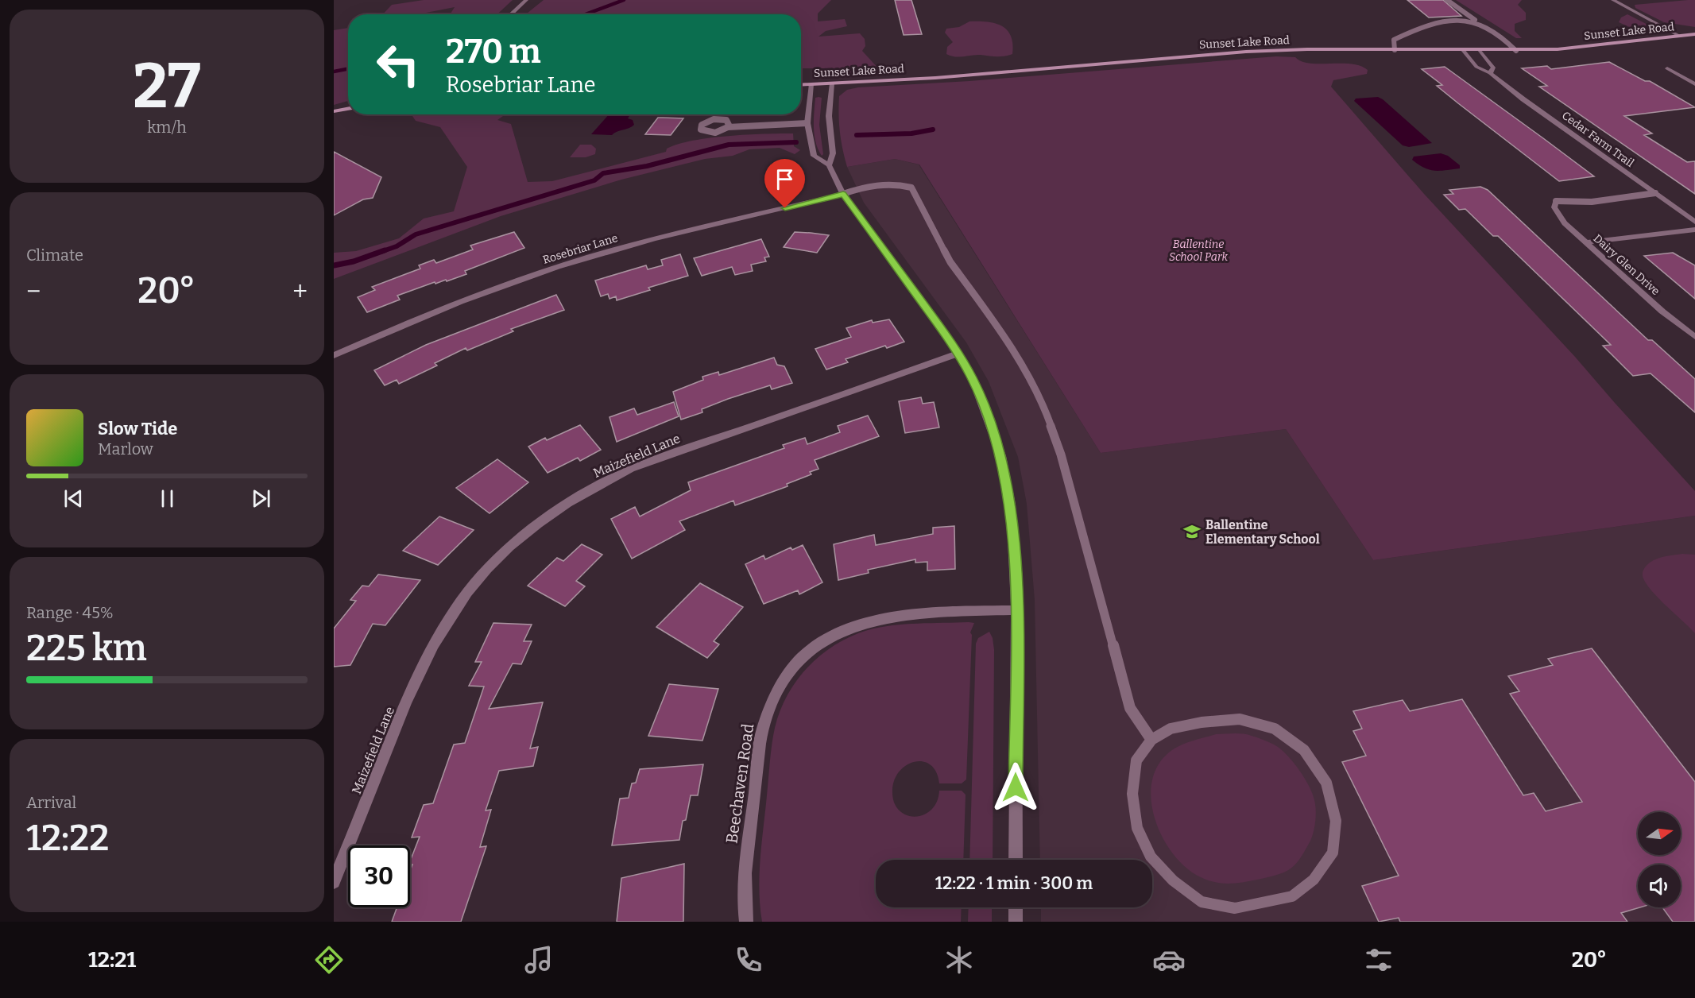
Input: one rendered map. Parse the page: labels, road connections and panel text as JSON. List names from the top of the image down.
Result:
{
  "streets": {
    "main road": ["Sunset Lake Road"],
    "street": [
      "Cedar Farm Trail",
      "Rosebriar Lane",
      "Dairy Glen Drive",
      "Maizefield Lane",
      "Beechaven Road"
    ]
  },
  "crossings": [
    ["Sunset Lake Road", "Cedar Farm Trail"]
  ],
  "parks": ["Ballentine School Park"],
  "places": {
    "school or university": ["Ballentine Elementary School"]
  },
  "north": "right",
  "page": {
    "tile": [
      ["27", "km/h"],
      "Climate",
      ["Range · 45%", "225 km"],
      ["Arrival", "12:22"]
    ],
    "turn": ["270 m", "Rosebriar Lane"],
    "heat": ["−", "20°", "+"],
    "song": ["Slow Tide", "Marlow"],
    "limit": "30",
    "trip": "12:22 · 1 min · 300 m",
    "tabs": ["12:21", "20°"]
  }
}
